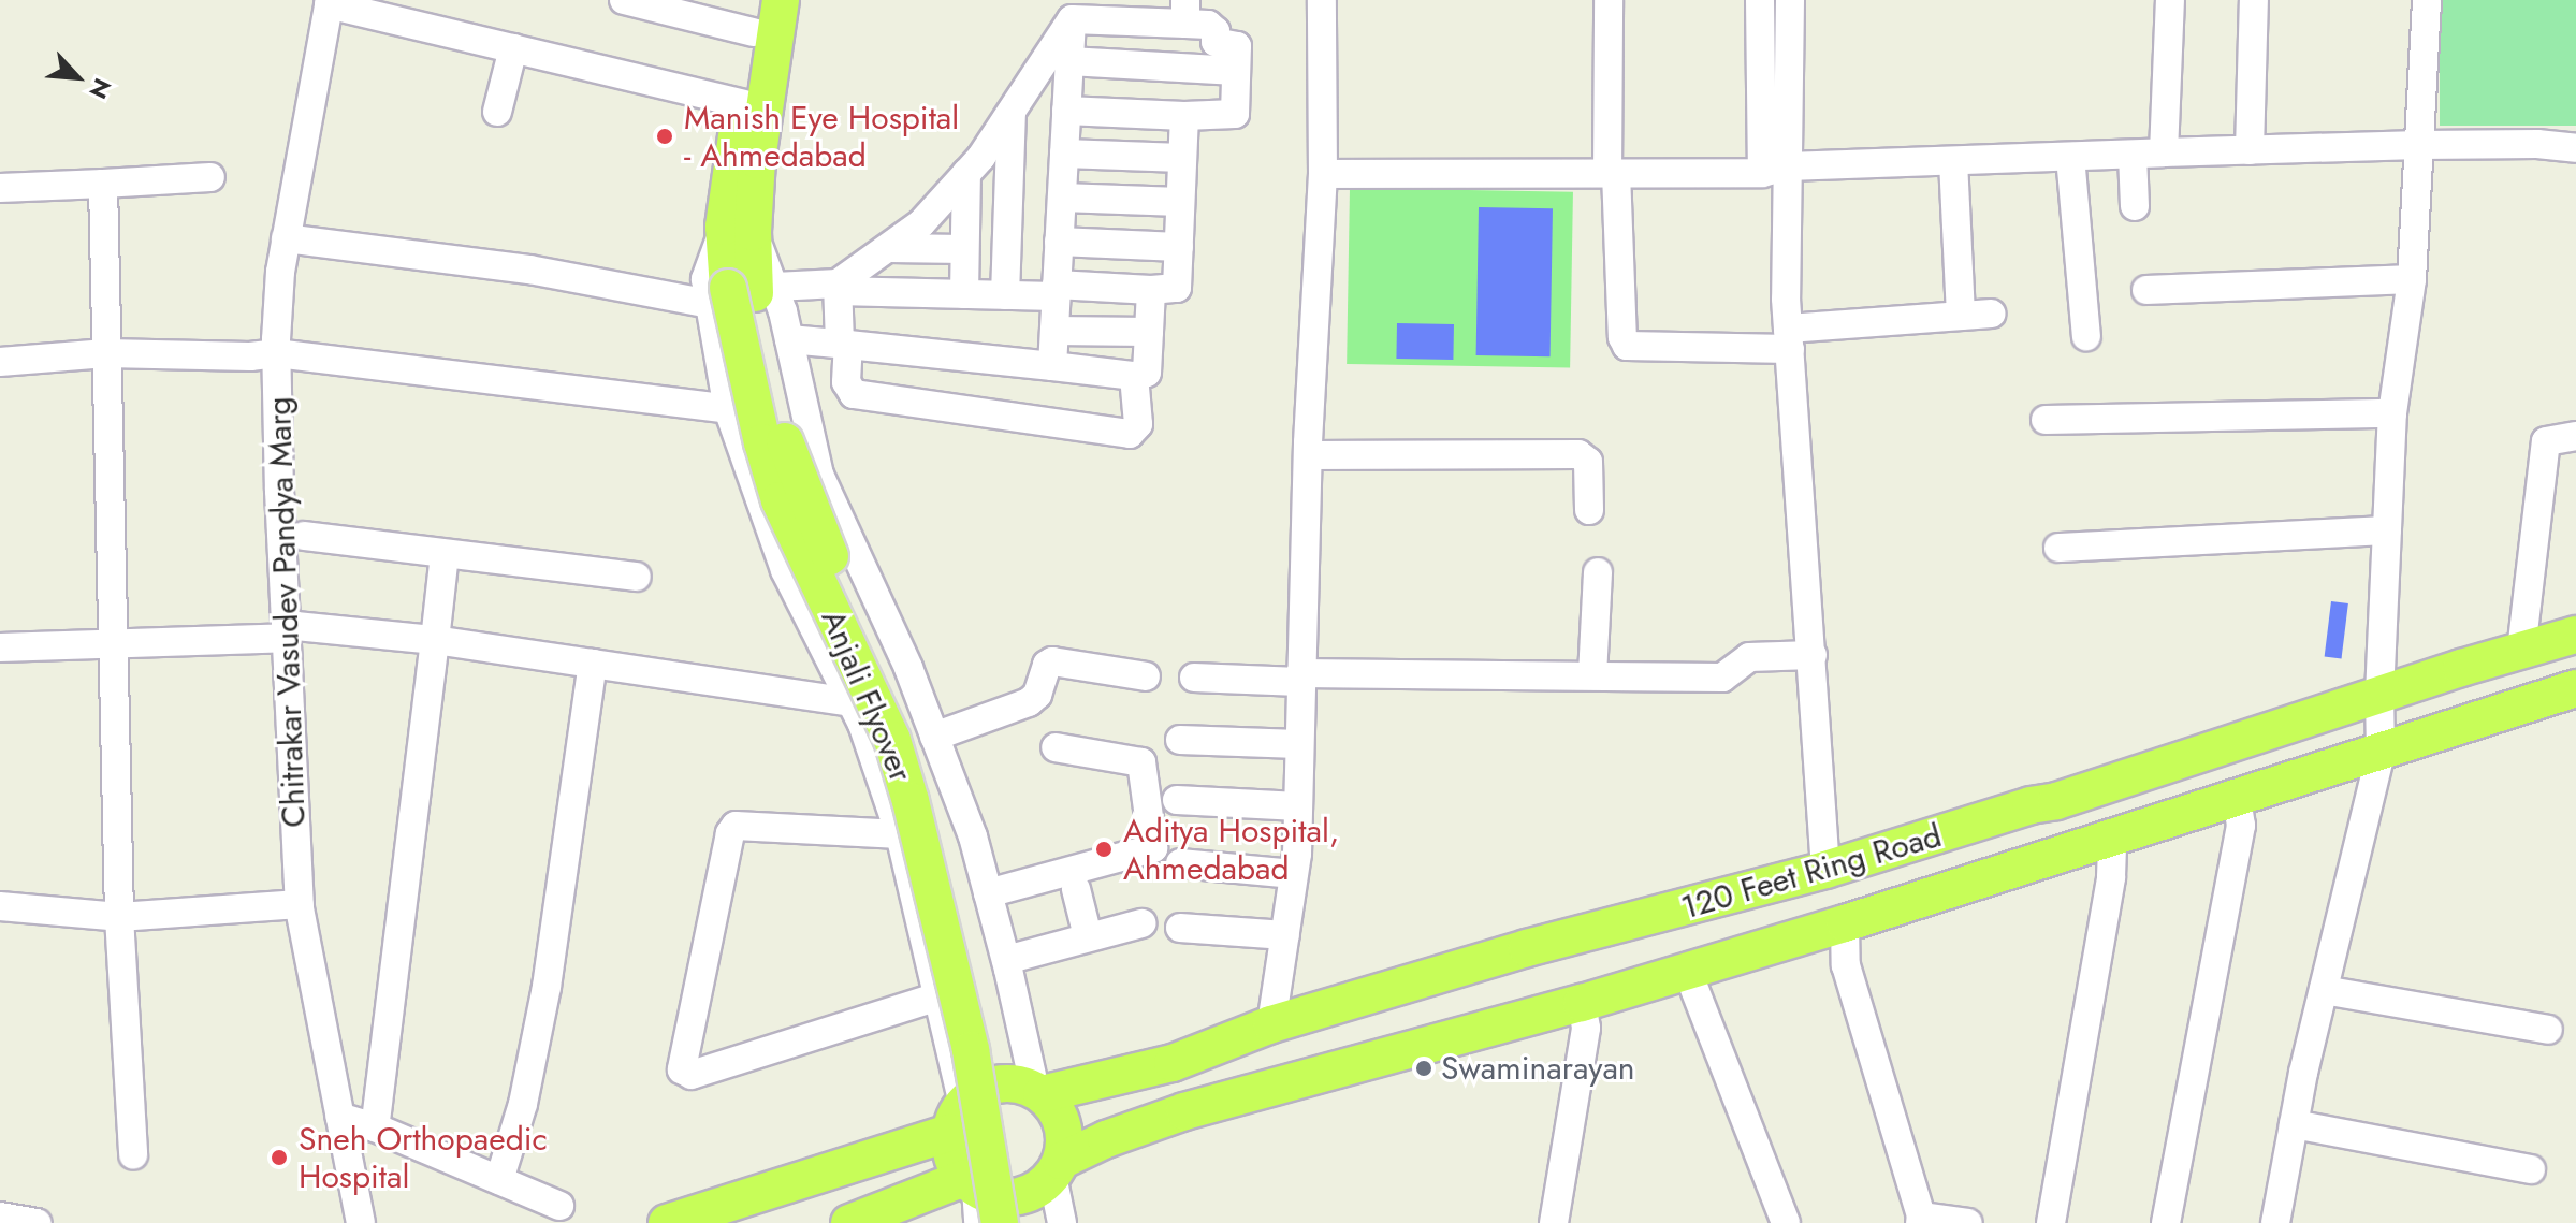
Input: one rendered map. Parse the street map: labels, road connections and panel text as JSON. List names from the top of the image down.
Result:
{
  "streets": {
    "main road": ["Anjali Flyover", "120 Feet Ring Road"],
    "street": ["Chitrakar Vasudev Pandya Marg"]
  },
  "places": [
    "Manish Eye Hospital - Ahmedabad",
    "Aditya Hospital, Ahmedabad",
    "Swaminarayan",
    "Sneh Orthopaedic Hospital"
  ],
  "north": "bottom right"
}
